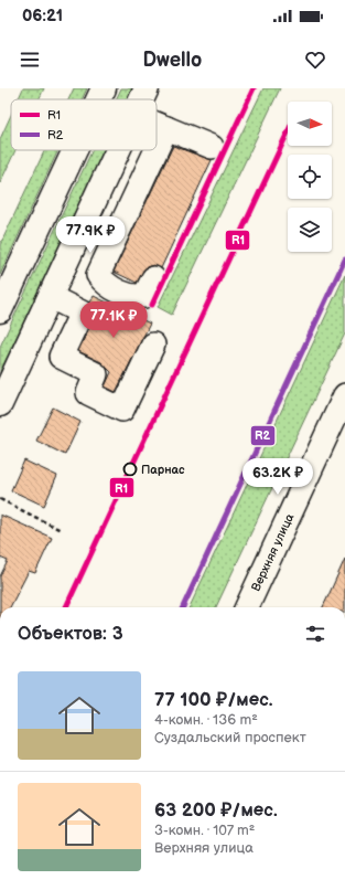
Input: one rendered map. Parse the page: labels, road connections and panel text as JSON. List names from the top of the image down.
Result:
{
  "streets": {
    "street": ["Верхняя улица"]
  },
  "places": ["Парнас"],
  "lines": ["transit line R1", "transit line R2"],
  "legend": ["R1", "R2"],
  "north": "right",
  "page": {
    "status": "06:21",
    "header": "Dwello",
    "price": ["77.9K ₽", "77.1K ₽", "63.2K ₽"],
    "heading": "Объектов: 3",
    "list": [
      {
        "name": "77 100 ₽/мес.",
        "note": "4-комн. · 136 m² · Суздальский проспект"
      },
      {
        "name": "63 200 ₽/мес.",
        "note": "3-комн. · 107 m² · Верхняя улица"
      }
    ]
  }
}
